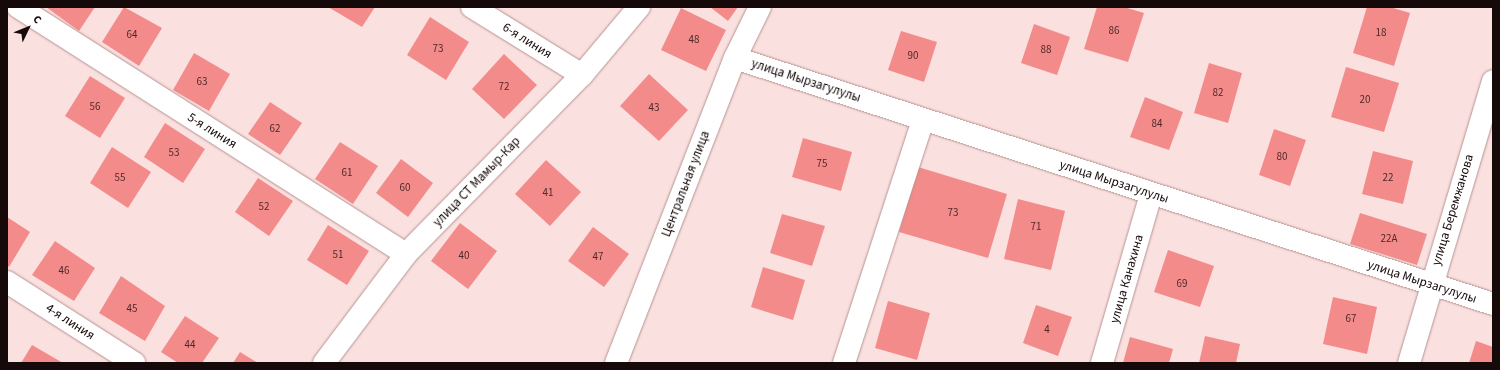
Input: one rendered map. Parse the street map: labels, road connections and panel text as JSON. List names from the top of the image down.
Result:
{
  "streets": {
    "street": [
      "6-я линия",
      "улица Мырзагулулы",
      "5-я линия",
      "улица СТ Мамыр-Кар",
      "Центральная улица",
      "улица Беремжанова",
      "улица Канахина",
      "4-я линия"
    ]
  },
  "crossings": [
    ["6-я линия", "улица СТ Мамыр-Кар"],
    ["улица Мырзагулулы", "Центральная улица"],
    ["улица Мырзагулулы", "улица Беремжанова"],
    ["улица Мырзагулулы", "улица Канахина"],
    ["5-я линия", "улица СТ Мамыр-Кар"]
  ],
  "house_numbers": [
    "86",
    "18",
    "64",
    "48",
    "73",
    "88",
    "90",
    "63",
    "72",
    "82",
    "20",
    "56",
    "43",
    "84",
    "62",
    "53",
    "80",
    "75",
    "61",
    "55",
    "22",
    "60",
    "41",
    "52",
    "73",
    "71",
    "22А",
    "51",
    "40",
    "47",
    "46",
    "69",
    "45",
    "67",
    "4",
    "44"
  ],
  "north": "top right"
}
